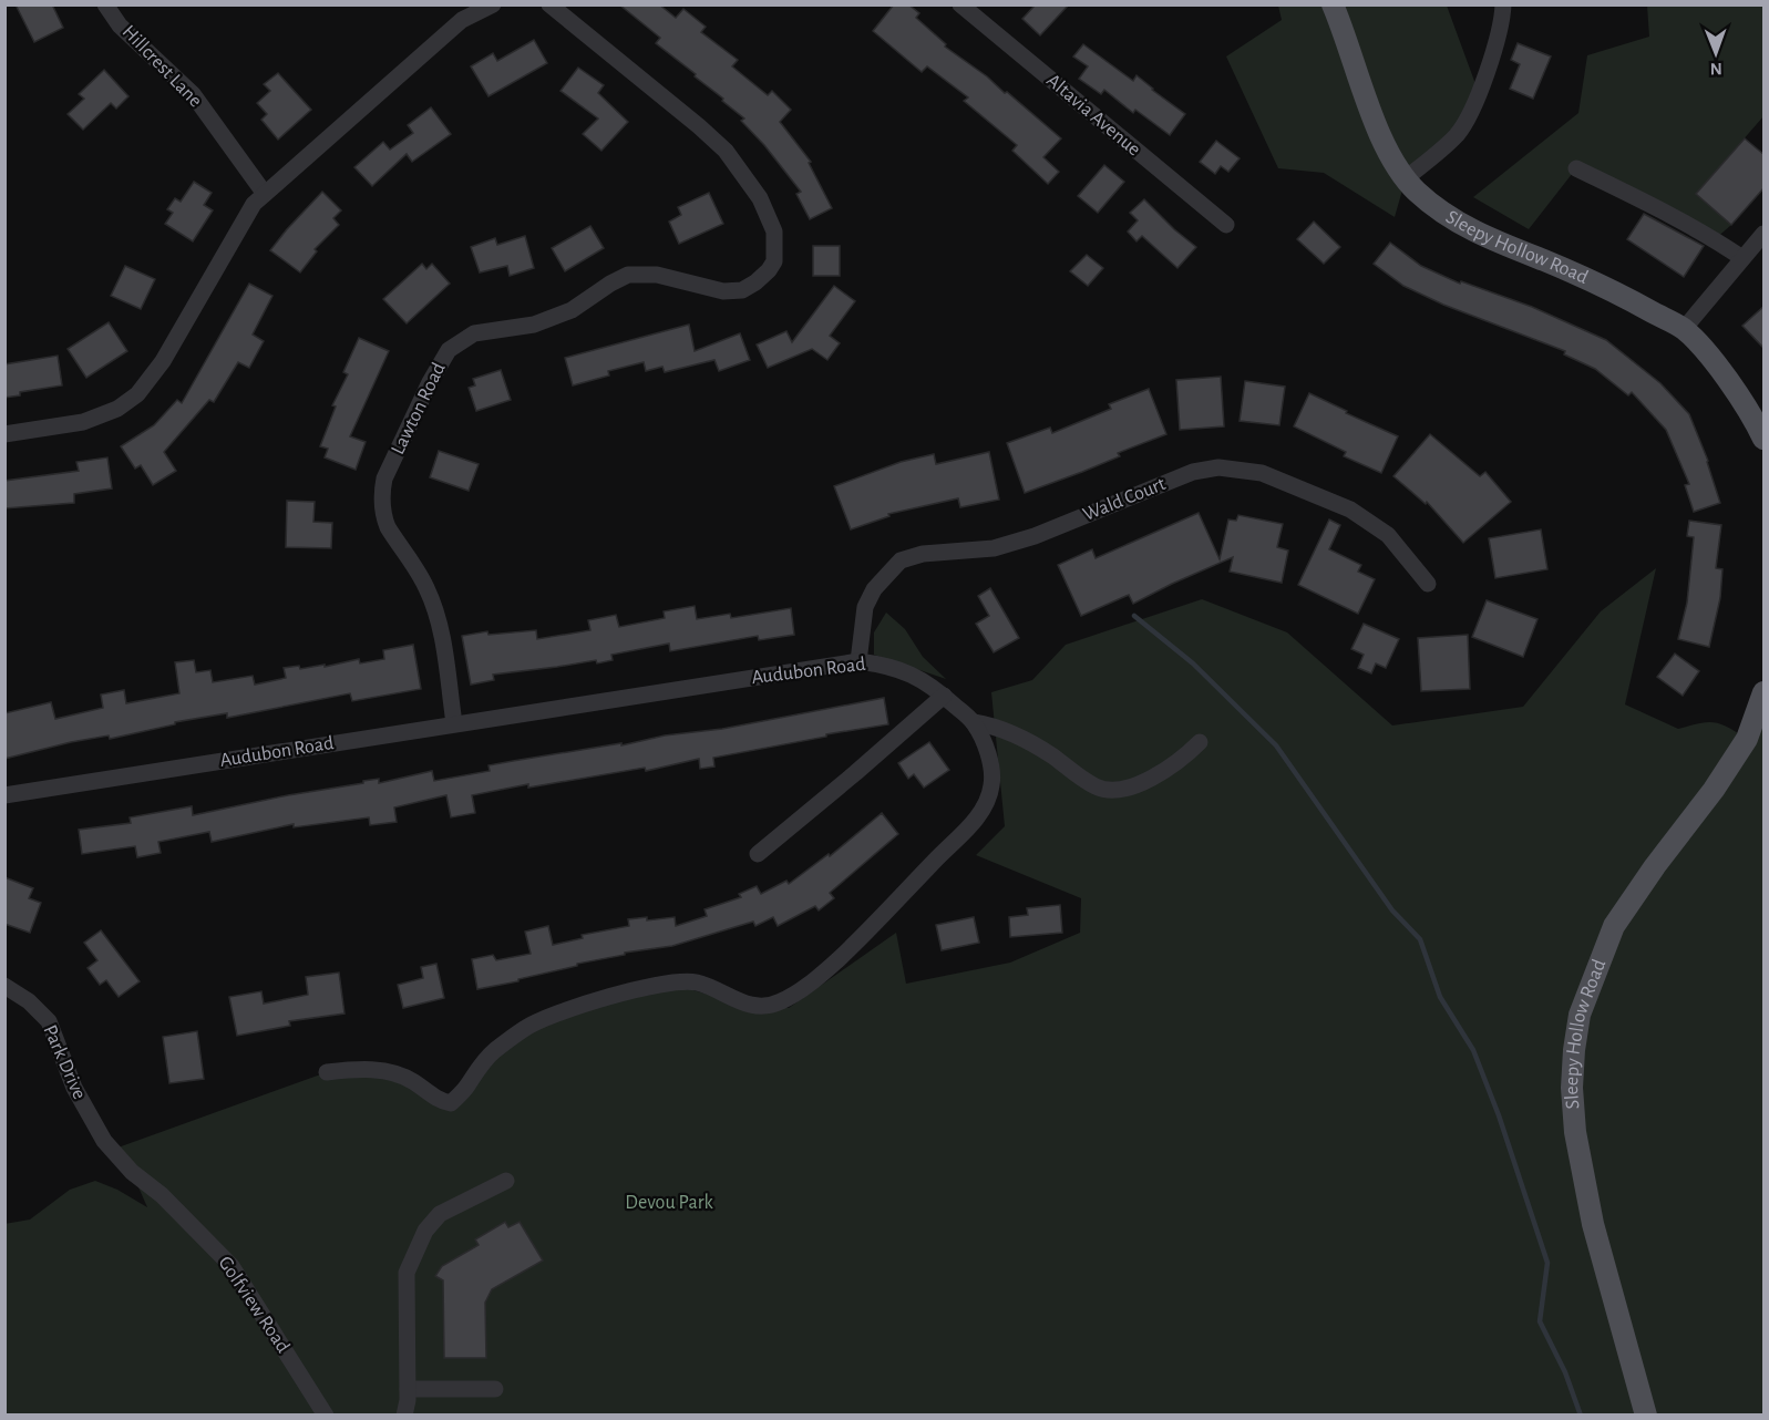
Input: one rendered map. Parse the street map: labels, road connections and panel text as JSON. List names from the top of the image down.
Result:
{
  "streets": {
    "main road": ["Sleepy Hollow Road"],
    "street": [
      "Hillcrest Lane",
      "Altavia Avenue",
      "Lawton Road",
      "Wald Court",
      "Audubon Road",
      "Park Drive",
      "Golfview Road"
    ]
  },
  "crossings": [
    ["Lawton Road", "Audubon Road"],
    ["Wald Court", "Audubon Road"],
    ["Park Drive", "Golfview Road"]
  ],
  "parks": ["Devou Park"],
  "north": "bottom"
}
